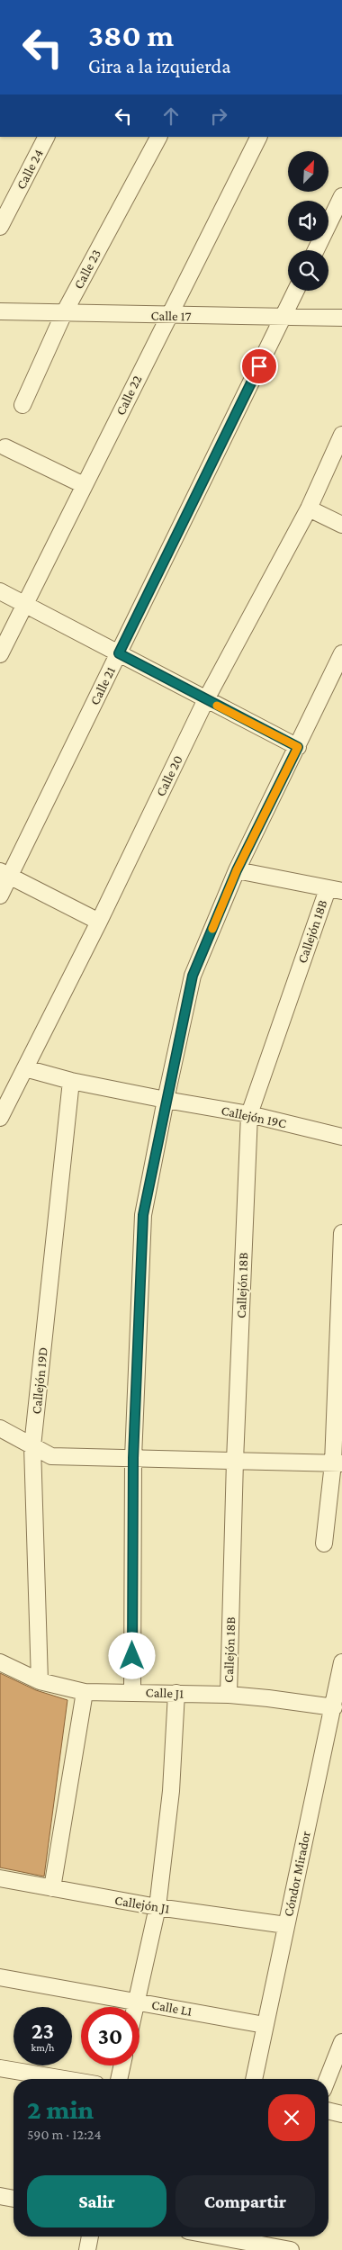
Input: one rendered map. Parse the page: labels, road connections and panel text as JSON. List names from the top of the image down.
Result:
{
  "streets": {
    "street": [
      "Calle 24",
      "Calle 23",
      "Calle 17",
      "Calle 22",
      "Calle 21",
      "Calle 20",
      "Callejón 18B",
      "Callejón 19C",
      "Callejón 19D",
      "Calle J1",
      "Cóndor Mirador",
      "Callejón J1",
      "Calle L1"
    ]
  },
  "crossings": [
    ["Calle 23", "Calle 17"],
    ["Calle 17", "Calle 22"],
    ["Calle 17", "Calle 21"],
    ["Calle 20", "Callejón 19C"],
    ["Callejón 18B", "Callejón 19C"],
    ["Callejón 18B", "Calle J1"],
    ["Callejón 19C", "Callejón 19D"],
    ["Callejón 19D", "Calle J1"],
    ["Calle J1", "Cóndor Mirador"],
    ["Cóndor Mirador", "Callejón J1"],
    ["Cóndor Mirador", "Calle L1"]
  ],
  "north": "top right",
  "page": {
    "turn": ["380 m", "Gira a la izquierda"],
    "speed": "23 km/h",
    "limit": "30",
    "heading": ["2 min", "590 m · 12:24"],
    "buttons": ["Salir", "Compartir"]
  }
}
